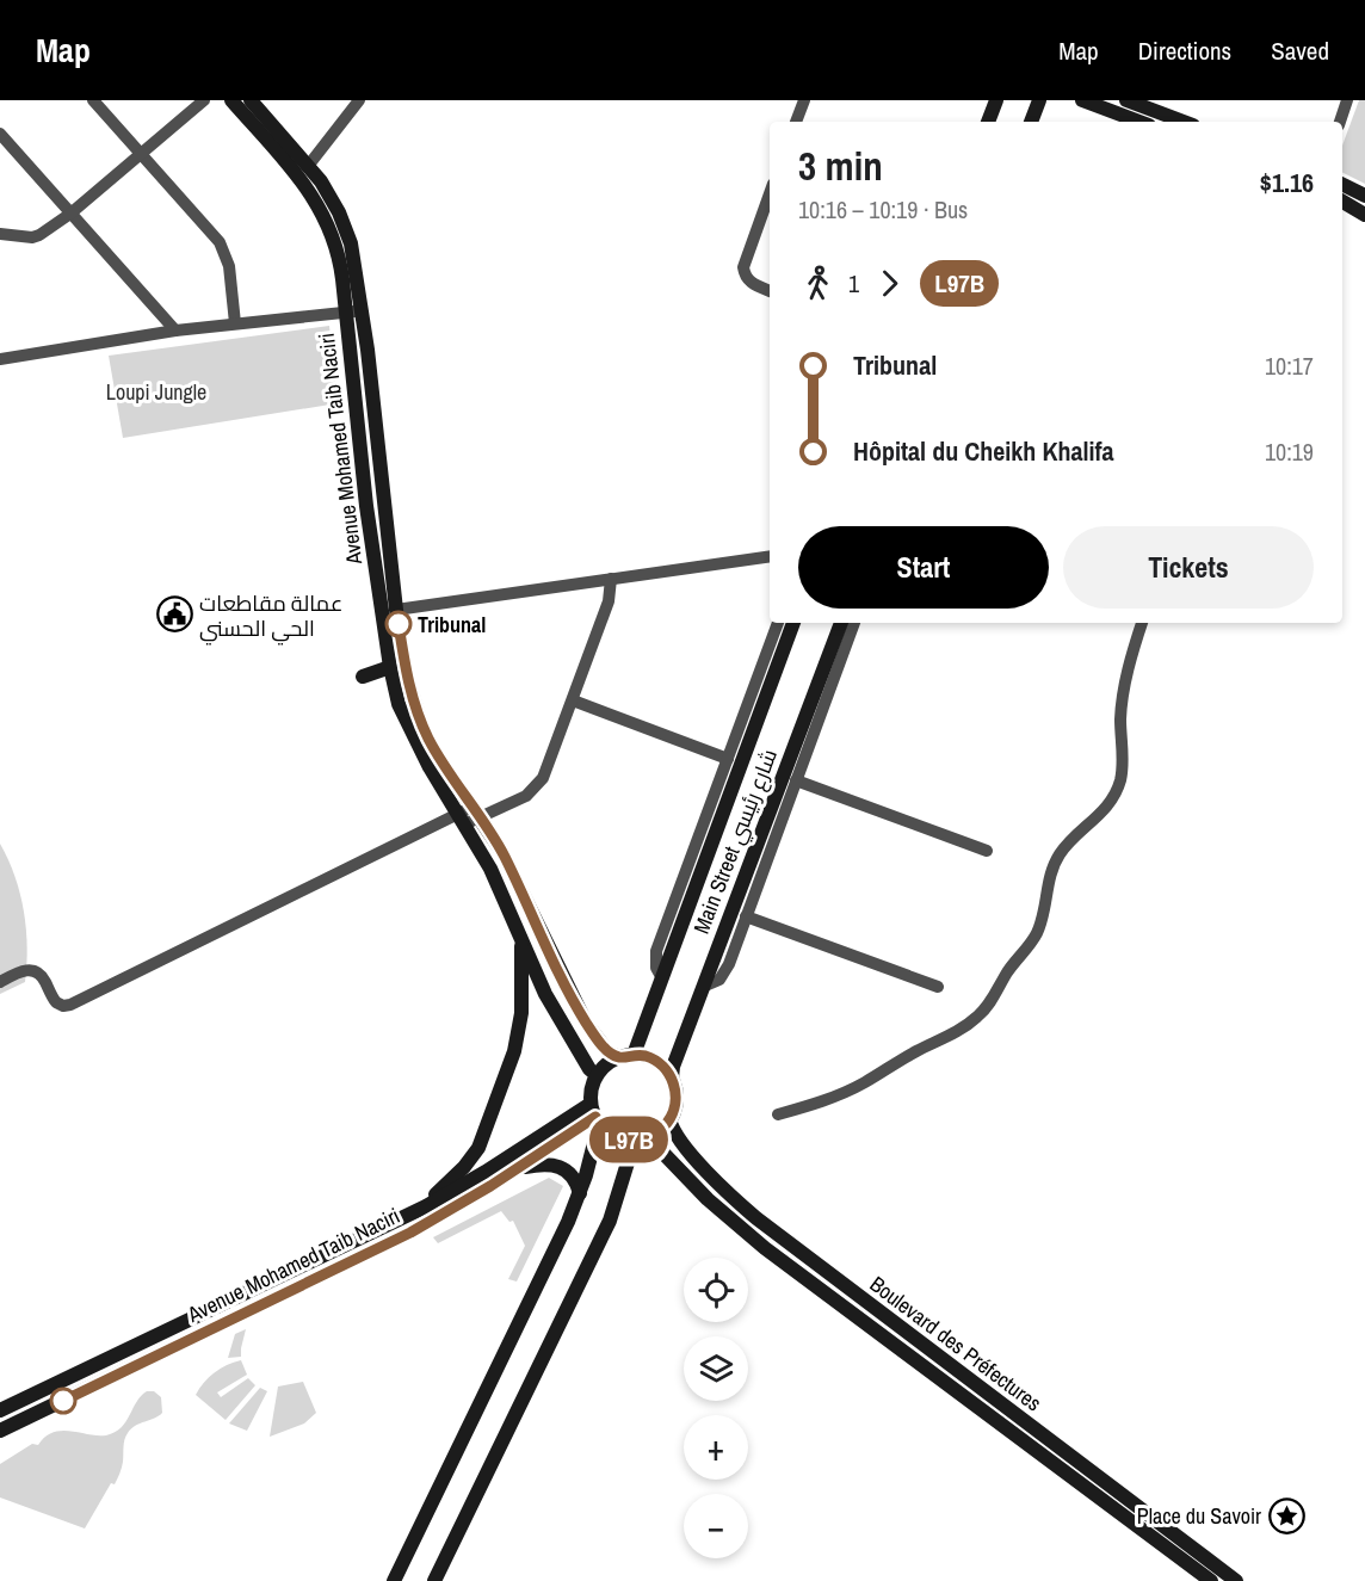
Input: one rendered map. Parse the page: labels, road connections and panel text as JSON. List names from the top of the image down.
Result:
{
  "streets": {
    "street": ["Avenue Mohamed Taib Naciri", "Main Street شارع رئيسي", "Boulevard des Préfectures"]
  },
  "crossings": [
    ["Avenue Mohamed Taib Naciri", "Main Street شارع رئيسي"],
    ["Avenue Mohamed Taib Naciri", "Boulevard des Préfectures"],
    ["Main Street شارع رئيسي", "Boulevard des Préfectures"]
  ],
  "parks": ["Loupi Jungle"],
  "places": {
    "public building": ["عمالة مقاطعات الحي الحسني"],
    "other": ["Tribunal"],
    "place": ["Place du Savoir"]
  },
  "lines": ["bus line L97B"],
  "page": {
    "header": "Map",
    "nav": ["Map", "Directions", "Saved"],
    "on_map": "L97B",
    "heading": ["3 min", "10:16 – 10:19 · Bus", "$1.16"],
    "legs": ["1", "L97B"],
    "list": [
      {
        "name": "Tribunal",
        "value": "10:17"
      },
      {
        "name": "Hôpital du Cheikh Khalifa",
        "value": "10:19"
      }
    ],
    "buttons": ["Start", "Tickets"],
    "map_buttons": ["+", "−"]
  }
}
